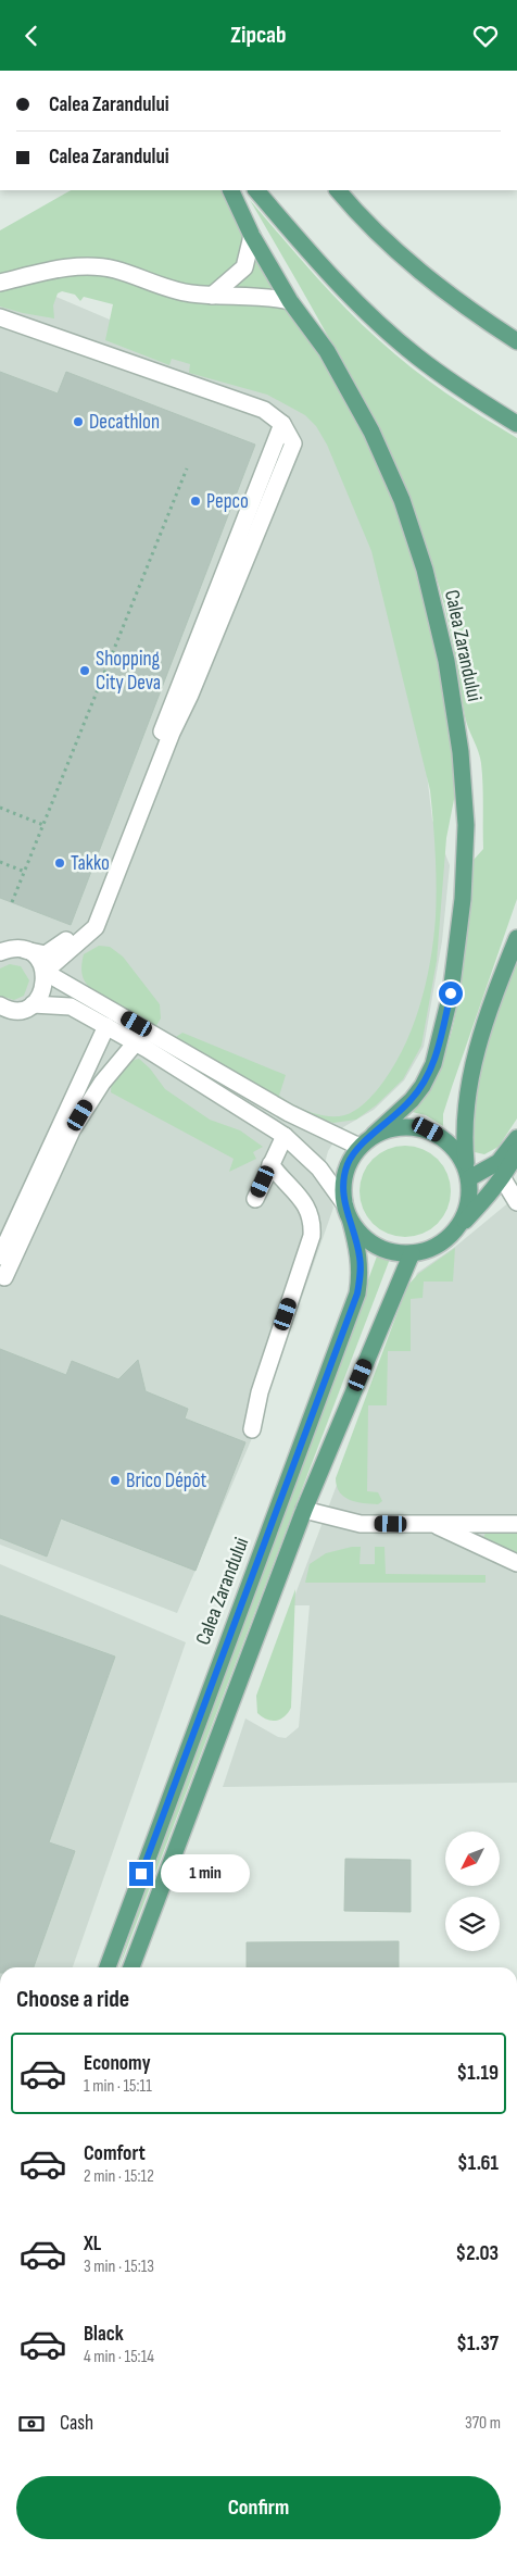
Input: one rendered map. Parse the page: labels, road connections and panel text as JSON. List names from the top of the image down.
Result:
{
  "streets": {
    "main road": ["Calea Zarandului"]
  },
  "places": [
    "Decathlon",
    "Pepco",
    "Shopping City Deva",
    "Takko",
    "Brico Dépôt"
  ],
  "north": "bottom left",
  "page": {
    "header": "Zipcab",
    "banner": ["Calea Zarandului", "Calea Zarandului"],
    "bubble": "1 min",
    "heading": "Choose a ride",
    "list": [
      {
        "name": "Economy",
        "note": "1 min · 15:11",
        "value": "$1.19"
      },
      {
        "name": "Comfort",
        "note": "2 min · 15:12",
        "value": "$1.61"
      },
      {
        "name": "XL",
        "note": "3 min · 15:13",
        "value": "$2.03"
      },
      {
        "name": "Black",
        "note": "4 min · 15:14",
        "value": "$1.37"
      }
    ],
    "pay": ["Cash", "370 m"],
    "buttons": "Confirm"
  }
}
